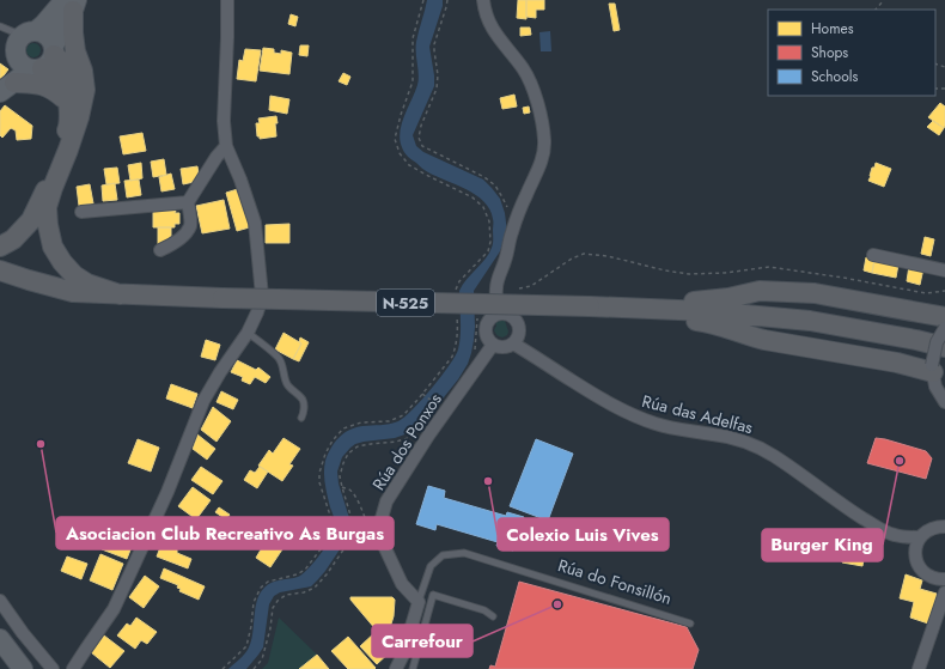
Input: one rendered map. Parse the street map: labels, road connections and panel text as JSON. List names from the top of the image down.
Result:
{
  "streets": {
    "highway": ["N-525"],
    "street": ["Rúa das Adelfas", "Rúa dos Ponxos"],
    "lane": ["Rúa do Fonsillón"]
  },
  "crossings": [
    ["Rúa das Adelfas", "Rúa dos Ponxos"],
    ["Rúa dos Ponxos", "Rúa do Fonsillón"]
  ],
  "places": [
    "Asociacion Club Recreativo As Burgas",
    "Burger King",
    "Colexio Luis Vives",
    "Carrefour"
  ],
  "legend": ["Homes", "Shops", "Schools"]
}
